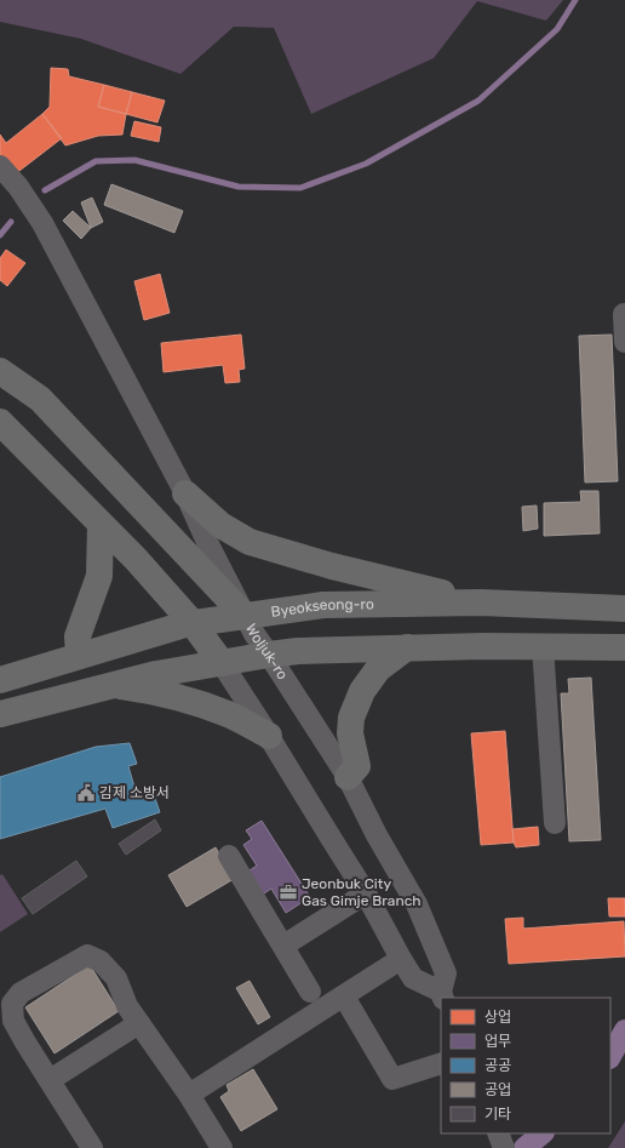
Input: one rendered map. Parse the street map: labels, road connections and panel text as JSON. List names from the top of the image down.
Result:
{
  "streets": {
    "main road": ["Byeokseong-ro", "Woljuk-ro"]
  },
  "crossings": [
    ["Byeokseong-ro", "Woljuk-ro"]
  ],
  "places": {
    "public building": ["김제 소방서"],
    "office": ["Jeonbuk City Gas Gimje Branch"]
  },
  "legend": [
    "상업",
    "업무",
    "공공",
    "공업",
    "기타"
  ]
}
